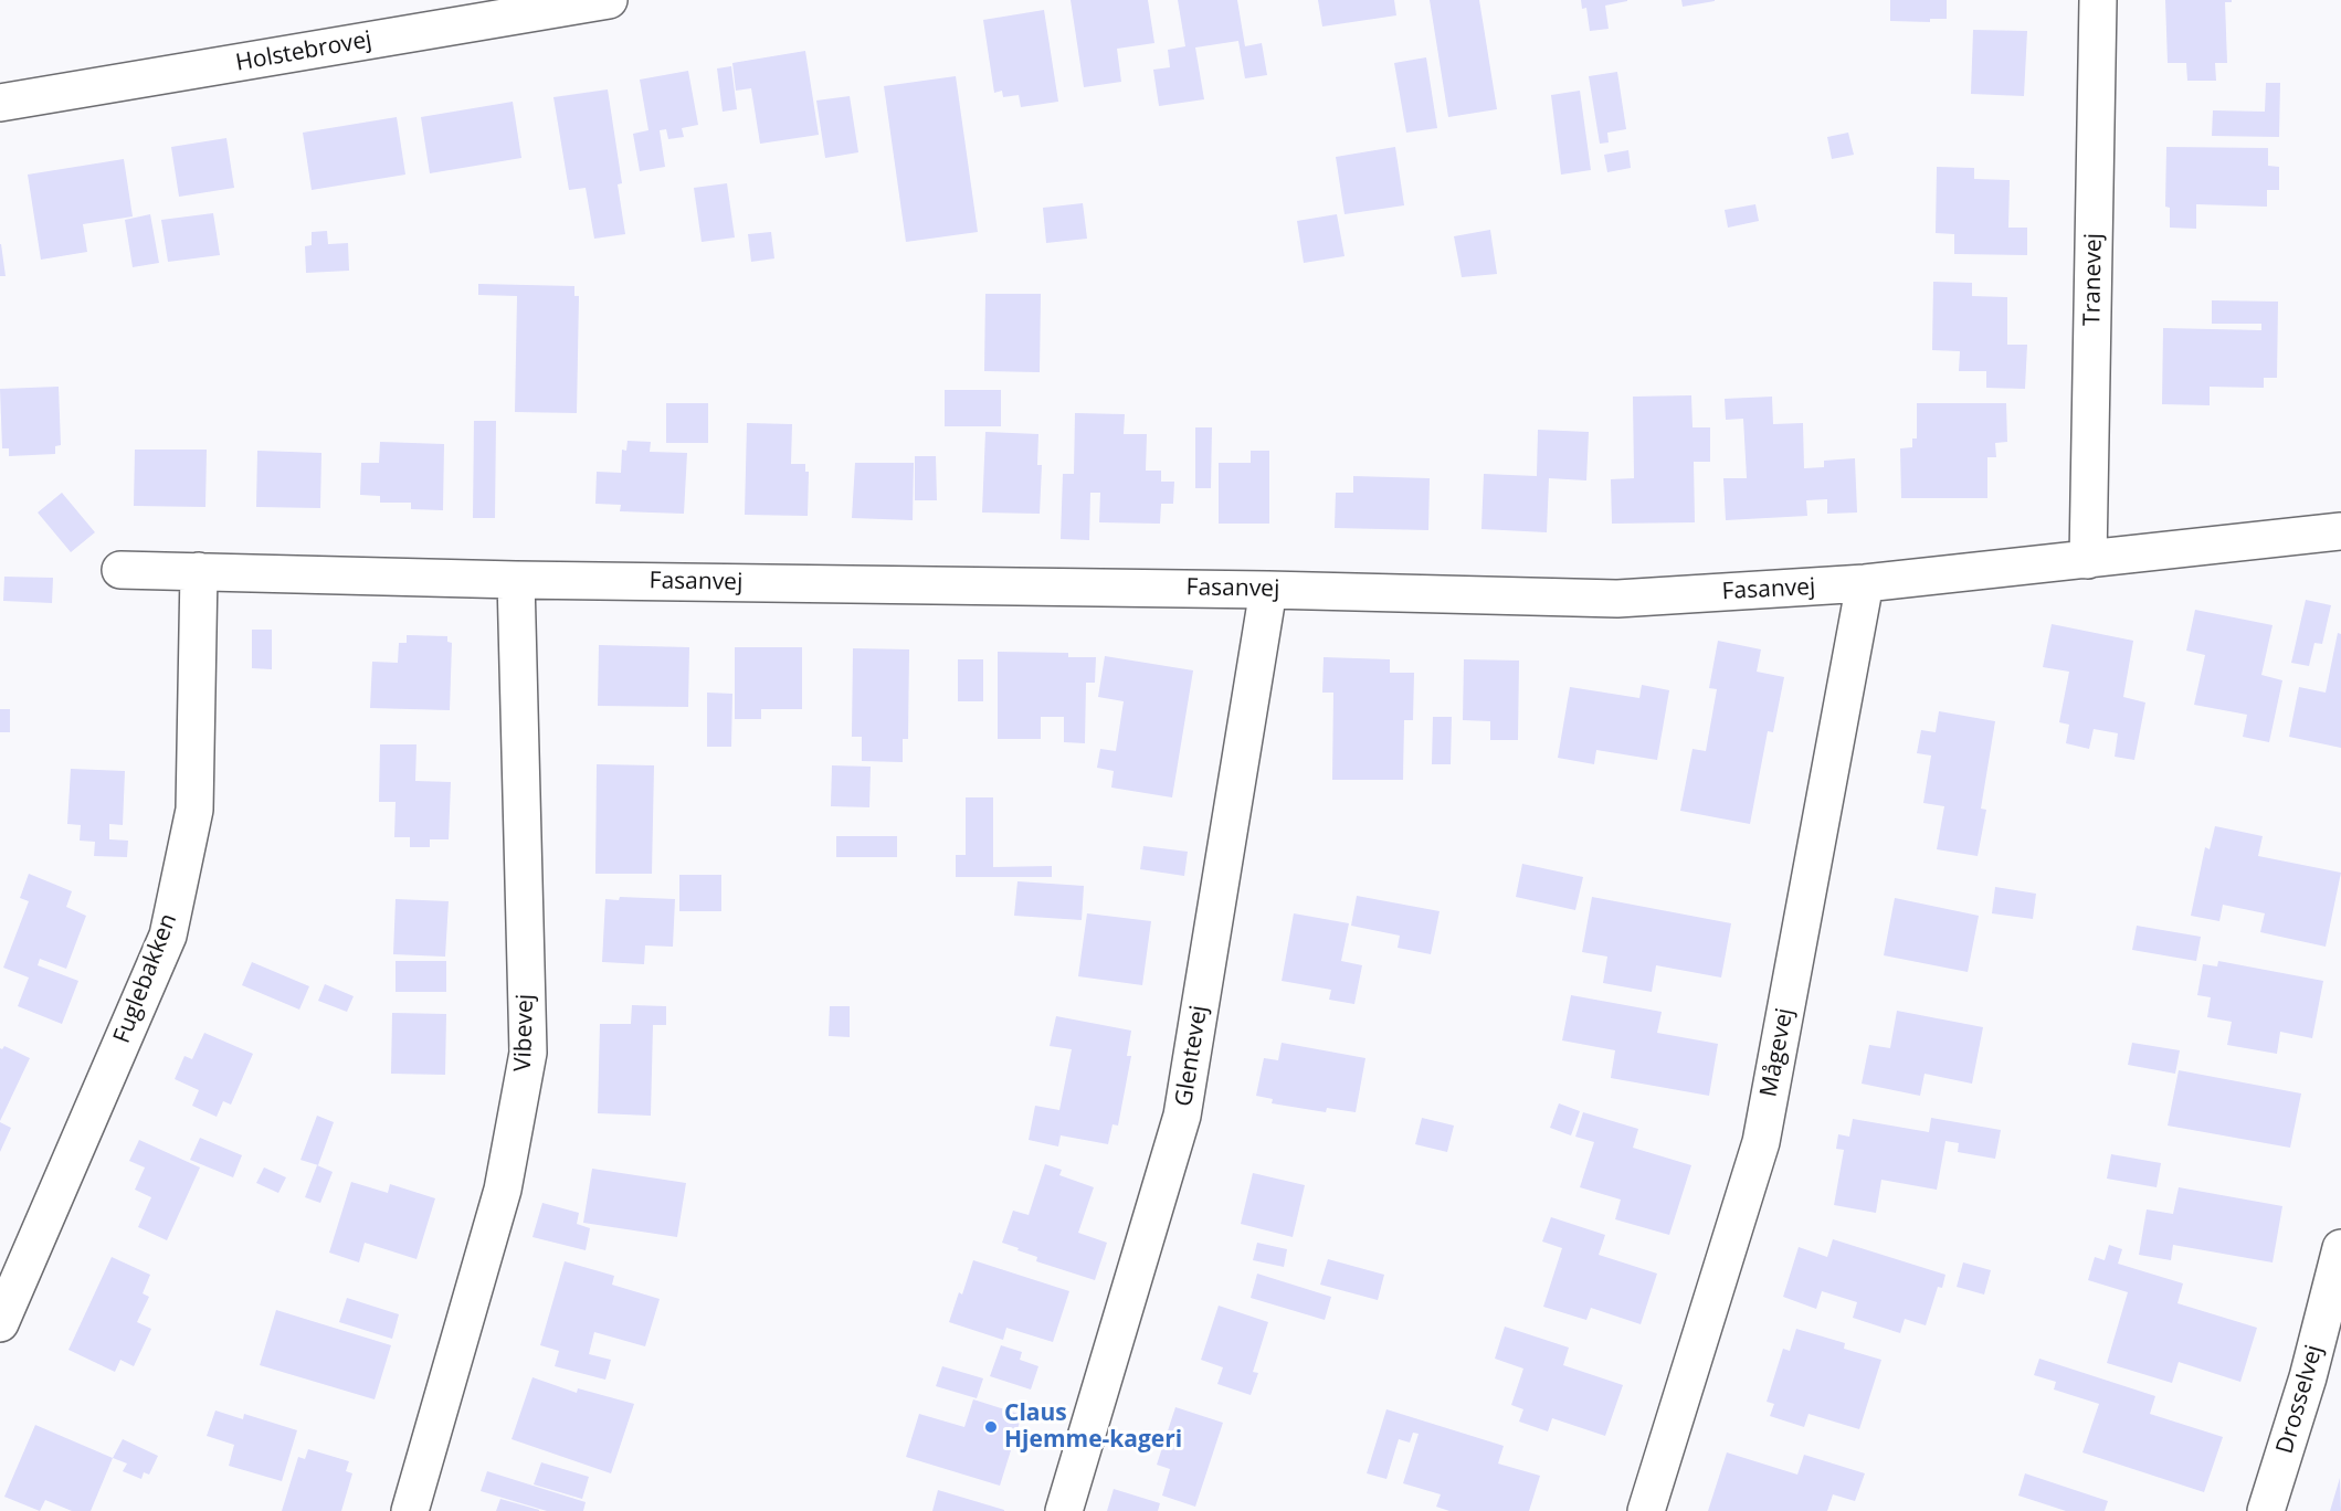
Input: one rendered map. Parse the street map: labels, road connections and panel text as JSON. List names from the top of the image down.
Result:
{
  "streets": {
    "street": [
      "Holstebrovej",
      "Tranevej",
      "Fasanvej",
      "Fuglebakken",
      "Vibevej",
      "Mågevej",
      "Glentevej",
      "Drosselvej"
    ]
  },
  "crossings": [
    ["Tranevej", "Fasanvej"],
    ["Fasanvej", "Fuglebakken"],
    ["Fasanvej", "Vibevej"],
    ["Fasanvej", "Mågevej"],
    ["Fasanvej", "Glentevej"]
  ],
  "places": ["Claus Hjemme-kageri"]
}
